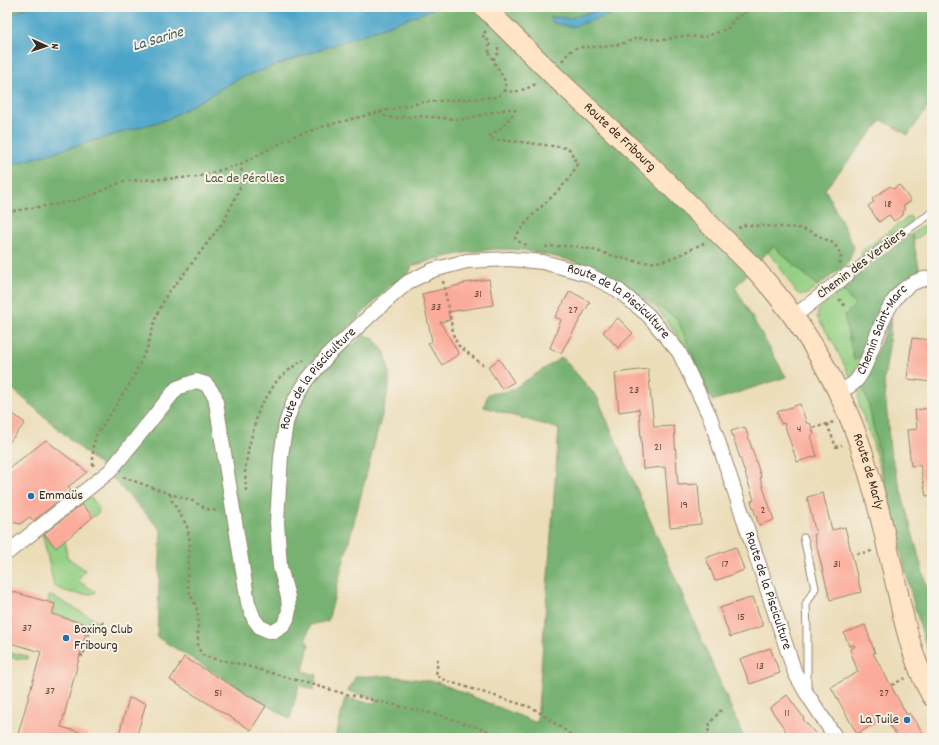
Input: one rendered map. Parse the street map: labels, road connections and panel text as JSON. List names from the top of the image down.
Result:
{
  "streets": {
    "main road": ["Route de Fribourg", "Route de Marly"],
    "street": ["Chemin des Verdiers", "Route de la Pisciculture", "Chemin Saint-Marc"]
  },
  "crossings": [
    ["Route de Fribourg", "Route de Marly"],
    ["Chemin des Verdiers", "Route de Marly"],
    ["Chemin Saint-Marc", "Route de Marly"]
  ],
  "water": ["La Sarine"],
  "parks": ["Lac de Pérolles"],
  "places": ["Emmaüs", "Boxing Club Fribourg", "La Tuile"],
  "house_numbers": [
    "18",
    "31",
    "33",
    "27",
    "23",
    "4",
    "21",
    "19",
    "2",
    "17",
    "31",
    "15",
    "37",
    "13",
    "37",
    "51",
    "27",
    "11"
  ],
  "north": "right"
}
